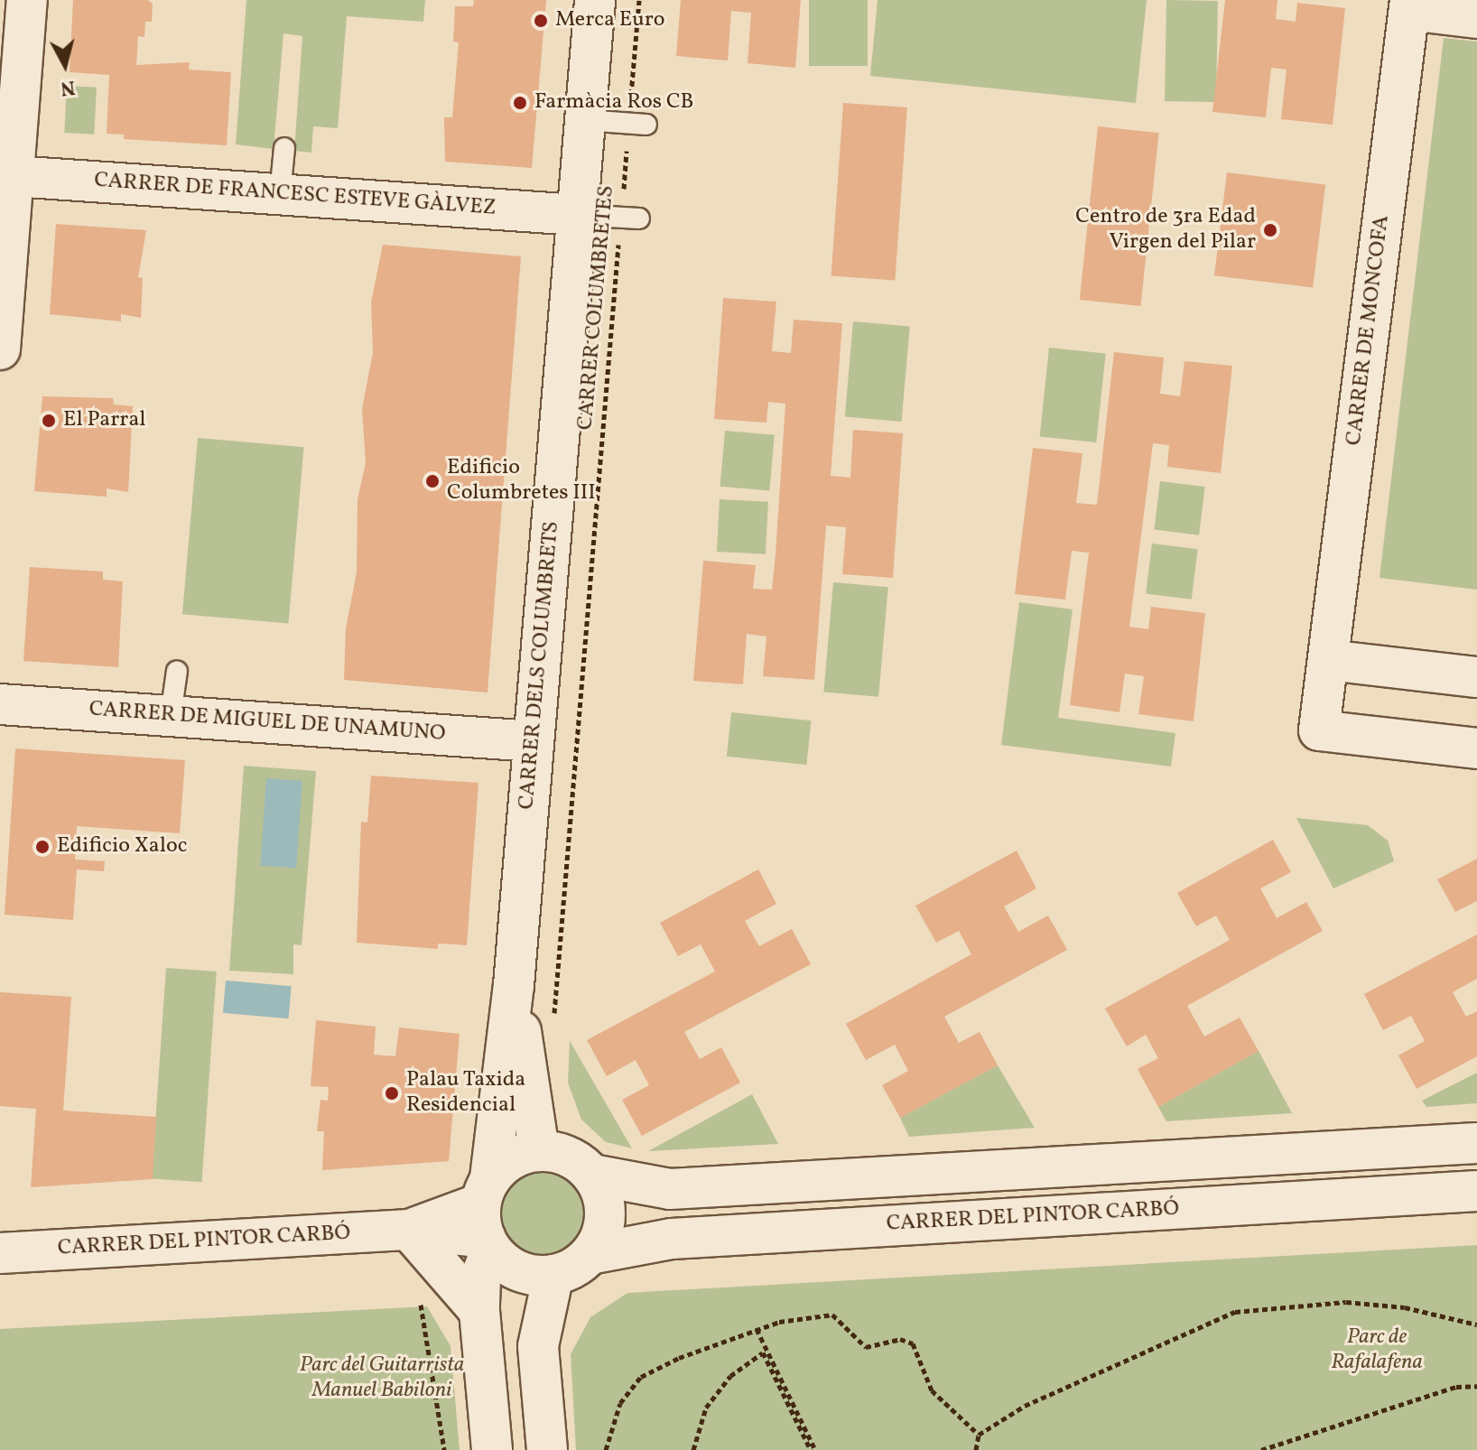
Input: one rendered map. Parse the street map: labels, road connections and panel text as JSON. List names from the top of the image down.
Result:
{
  "streets": {
    "street": [
      "CARRER DE FRANCESC ESTEVE GÀLVEZ",
      "CARRER DE MONCOFA",
      "CARRER DELS COLUMBRETS",
      "CARRER DE MIGUEL DE UNAMUNO",
      "CARRER DEL PINTOR CARBÓ"
    ],
    "path": ["CARRER COLUMBRETES"]
  },
  "crossings": [
    ["CARRER DE FRANCESC ESTEVE GÀLVEZ", "CARRER DELS COLUMBRETS"],
    ["CARRER DELS COLUMBRETS", "CARRER DE MIGUEL DE UNAMUNO"],
    ["CARRER DELS COLUMBRETS", "CARRER DEL PINTOR CARBÓ"]
  ],
  "parks": ["Parc de Rafalafena", "Parc del Guitarrista Manuel Babiloni"],
  "places": [
    "Merca Euro",
    "Farmàcia Ros CB",
    "Centro de 3ra Edad Virgen del Pilar",
    "El Parral",
    "Edificio Columbretes III",
    "Edificio Xaloc",
    "Palau Taxida Residencial"
  ],
  "north": "bottom"
}
